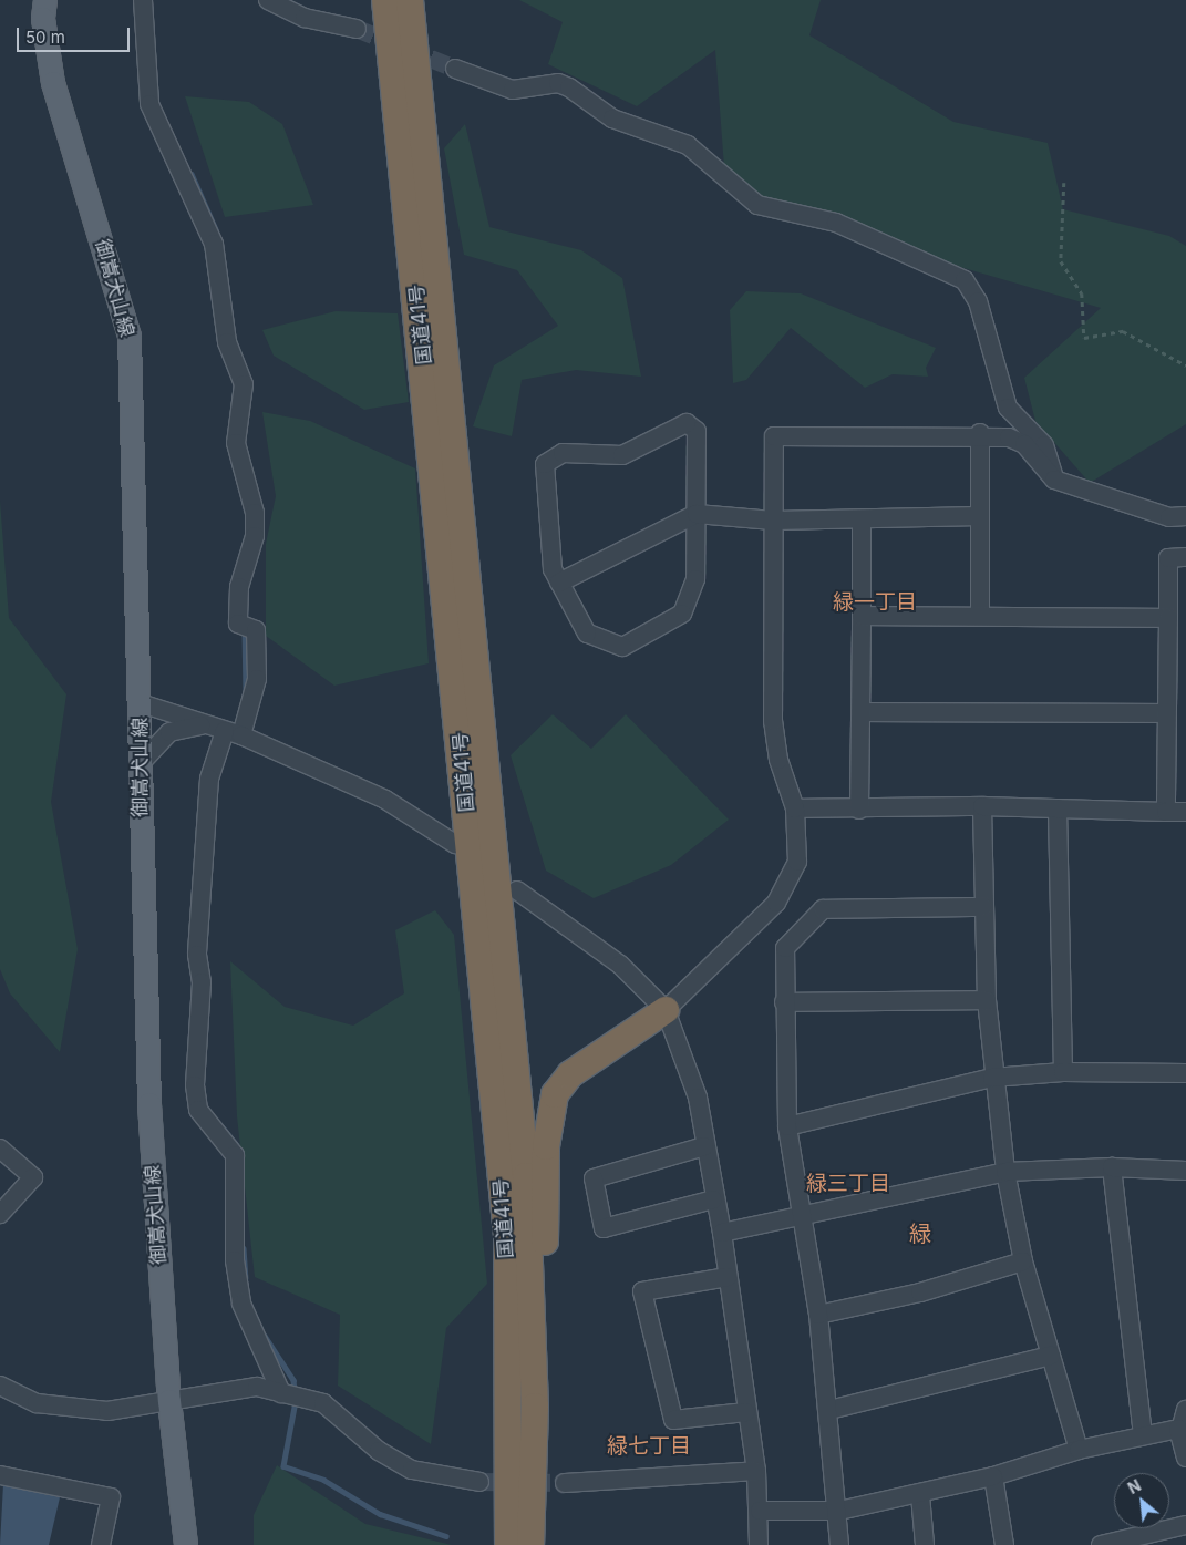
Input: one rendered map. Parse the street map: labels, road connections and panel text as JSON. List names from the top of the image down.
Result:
{
  "streets": {
    "highway": ["国道41号"],
    "main road": ["御嵩犬山線"]
  },
  "districts": [
    "緑一丁目",
    "緑三丁目",
    "緑",
    "緑七丁目"
  ],
  "scale_bar": "50 m",
  "north": "top left"
}
